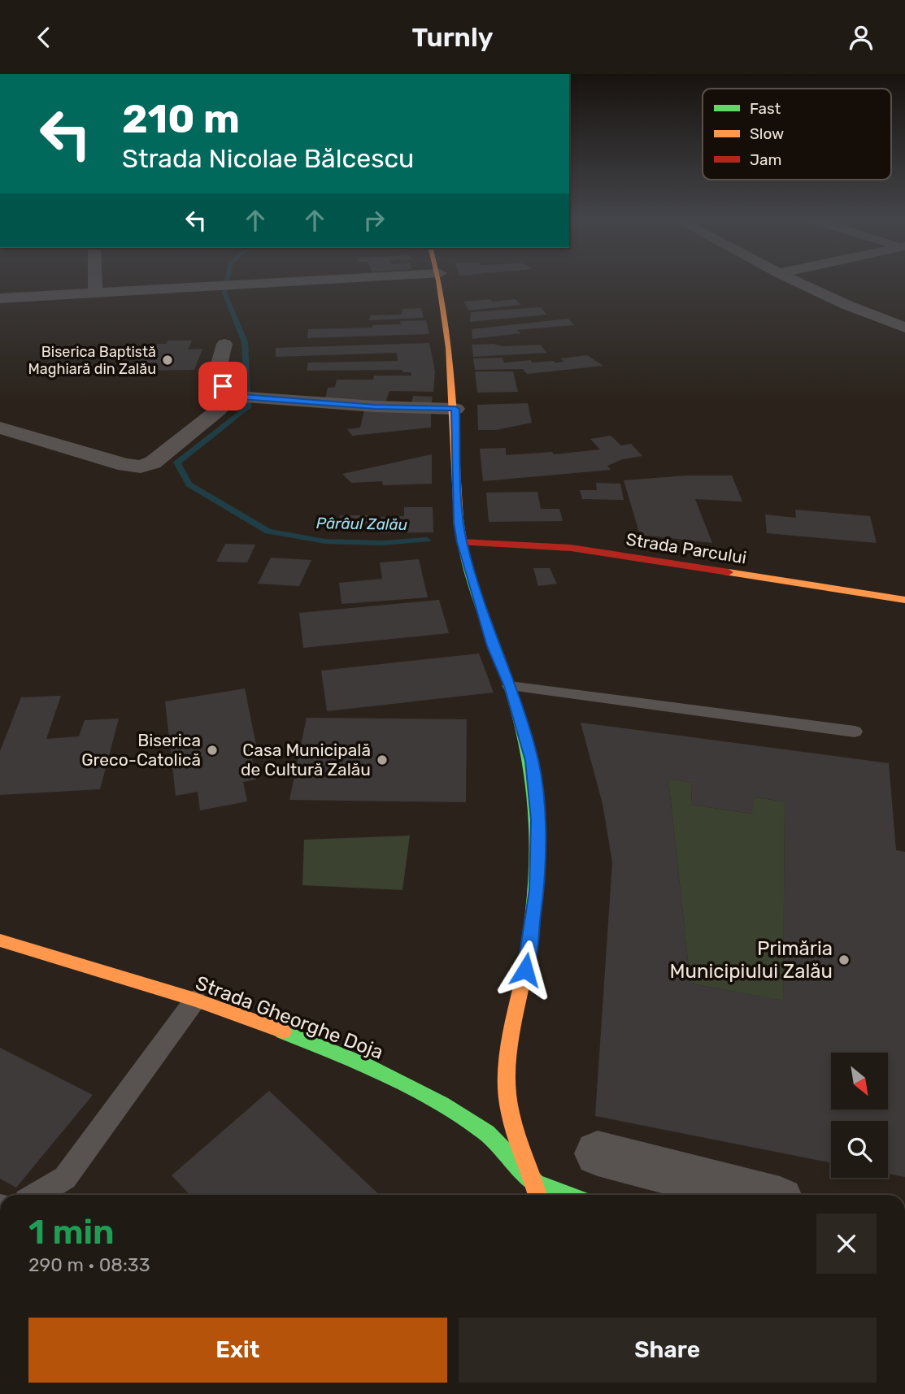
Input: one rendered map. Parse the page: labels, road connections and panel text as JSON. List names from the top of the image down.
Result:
{
  "streets": {
    "main road": ["Strada Parcului", "Strada Gheorghe Doja"]
  },
  "water": ["Pârâul Zalău"],
  "places": [
    "Biserica Baptistă Maghiară din Zalău",
    "Biserica Greco-Catolică",
    "Casa Municipală de Cultură Zalău",
    "Primăria Municipiului Zalău"
  ],
  "legend": ["Fast", "Slow", "Jam"],
  "north": "bottom right",
  "page": {
    "header": "Turnly",
    "turn": ["210 m", "Strada Nicolae Bălcescu"],
    "heading": ["1 min", "290 m · 08:33"],
    "buttons": ["Exit", "Share"]
  }
}
